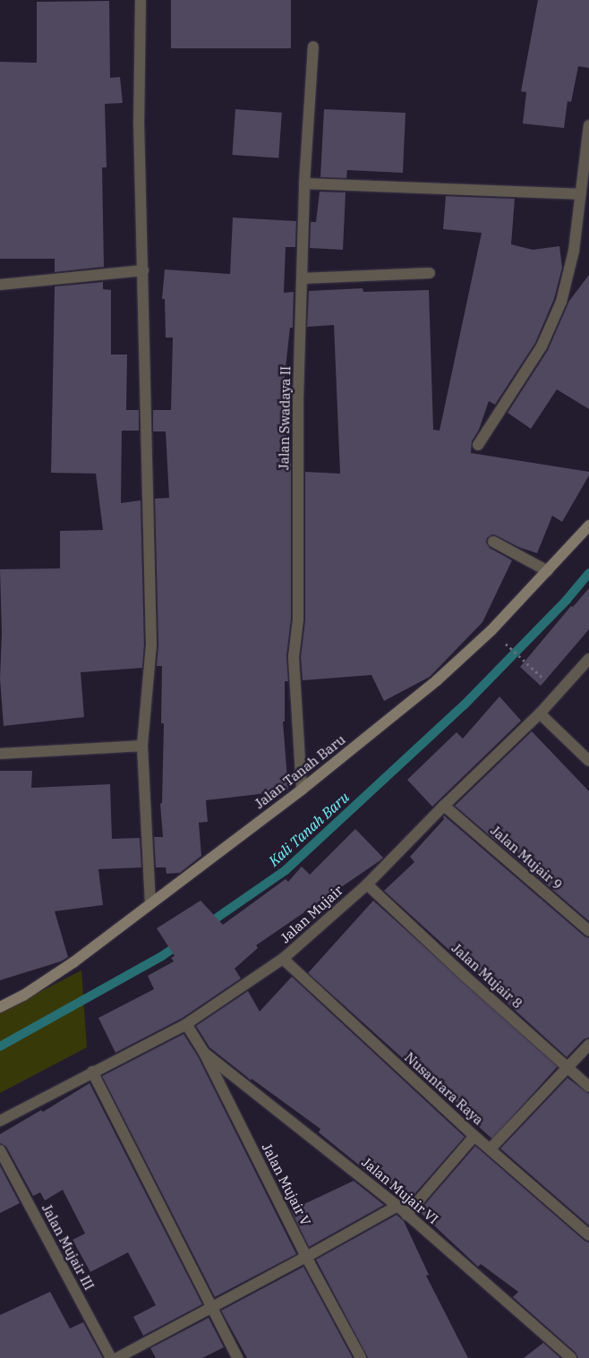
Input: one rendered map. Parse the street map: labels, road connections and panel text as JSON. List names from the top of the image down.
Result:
{
  "streets": {
    "main road": ["Jalan Tanah Baru"],
    "street": [
      "Jalan Swadaya II",
      "Jalan Mujair 9",
      "Jalan Mujair",
      "Jalan Mujair 8",
      "Nusantara Raya",
      "Jalan Mujair V",
      "Jalan Mujair VI",
      "Jalan Mujair III"
    ]
  },
  "crossings": [
    ["Jalan Swadaya II", "Jalan Tanah Baru"],
    ["Jalan Mujair 9", "Jalan Mujair"],
    ["Jalan Mujair", "Jalan Mujair 8"],
    ["Jalan Mujair", "Nusantara Raya"],
    ["Jalan Mujair", "Jalan Mujair V"],
    ["Jalan Mujair V", "Jalan Mujair VI"]
  ],
  "water": ["Kali Tanah Baru"]
}
